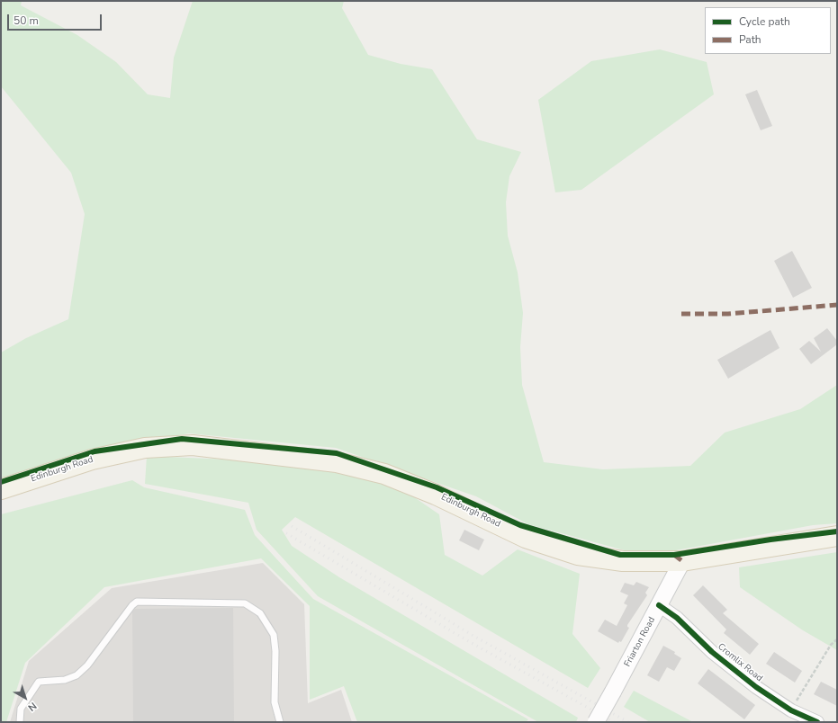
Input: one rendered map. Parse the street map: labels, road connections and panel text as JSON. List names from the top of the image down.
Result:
{
  "streets": {
    "main road": ["Edinburgh Road"],
    "street": ["Friarton Road", "Cromlix Road"]
  },
  "crossings": [
    ["Edinburgh Road", "Friarton Road"],
    ["Friarton Road", "Cromlix Road"]
  ],
  "legend": ["Cycle path", "Path"],
  "scale_bar": "50 m",
  "north": "bottom right"
}
